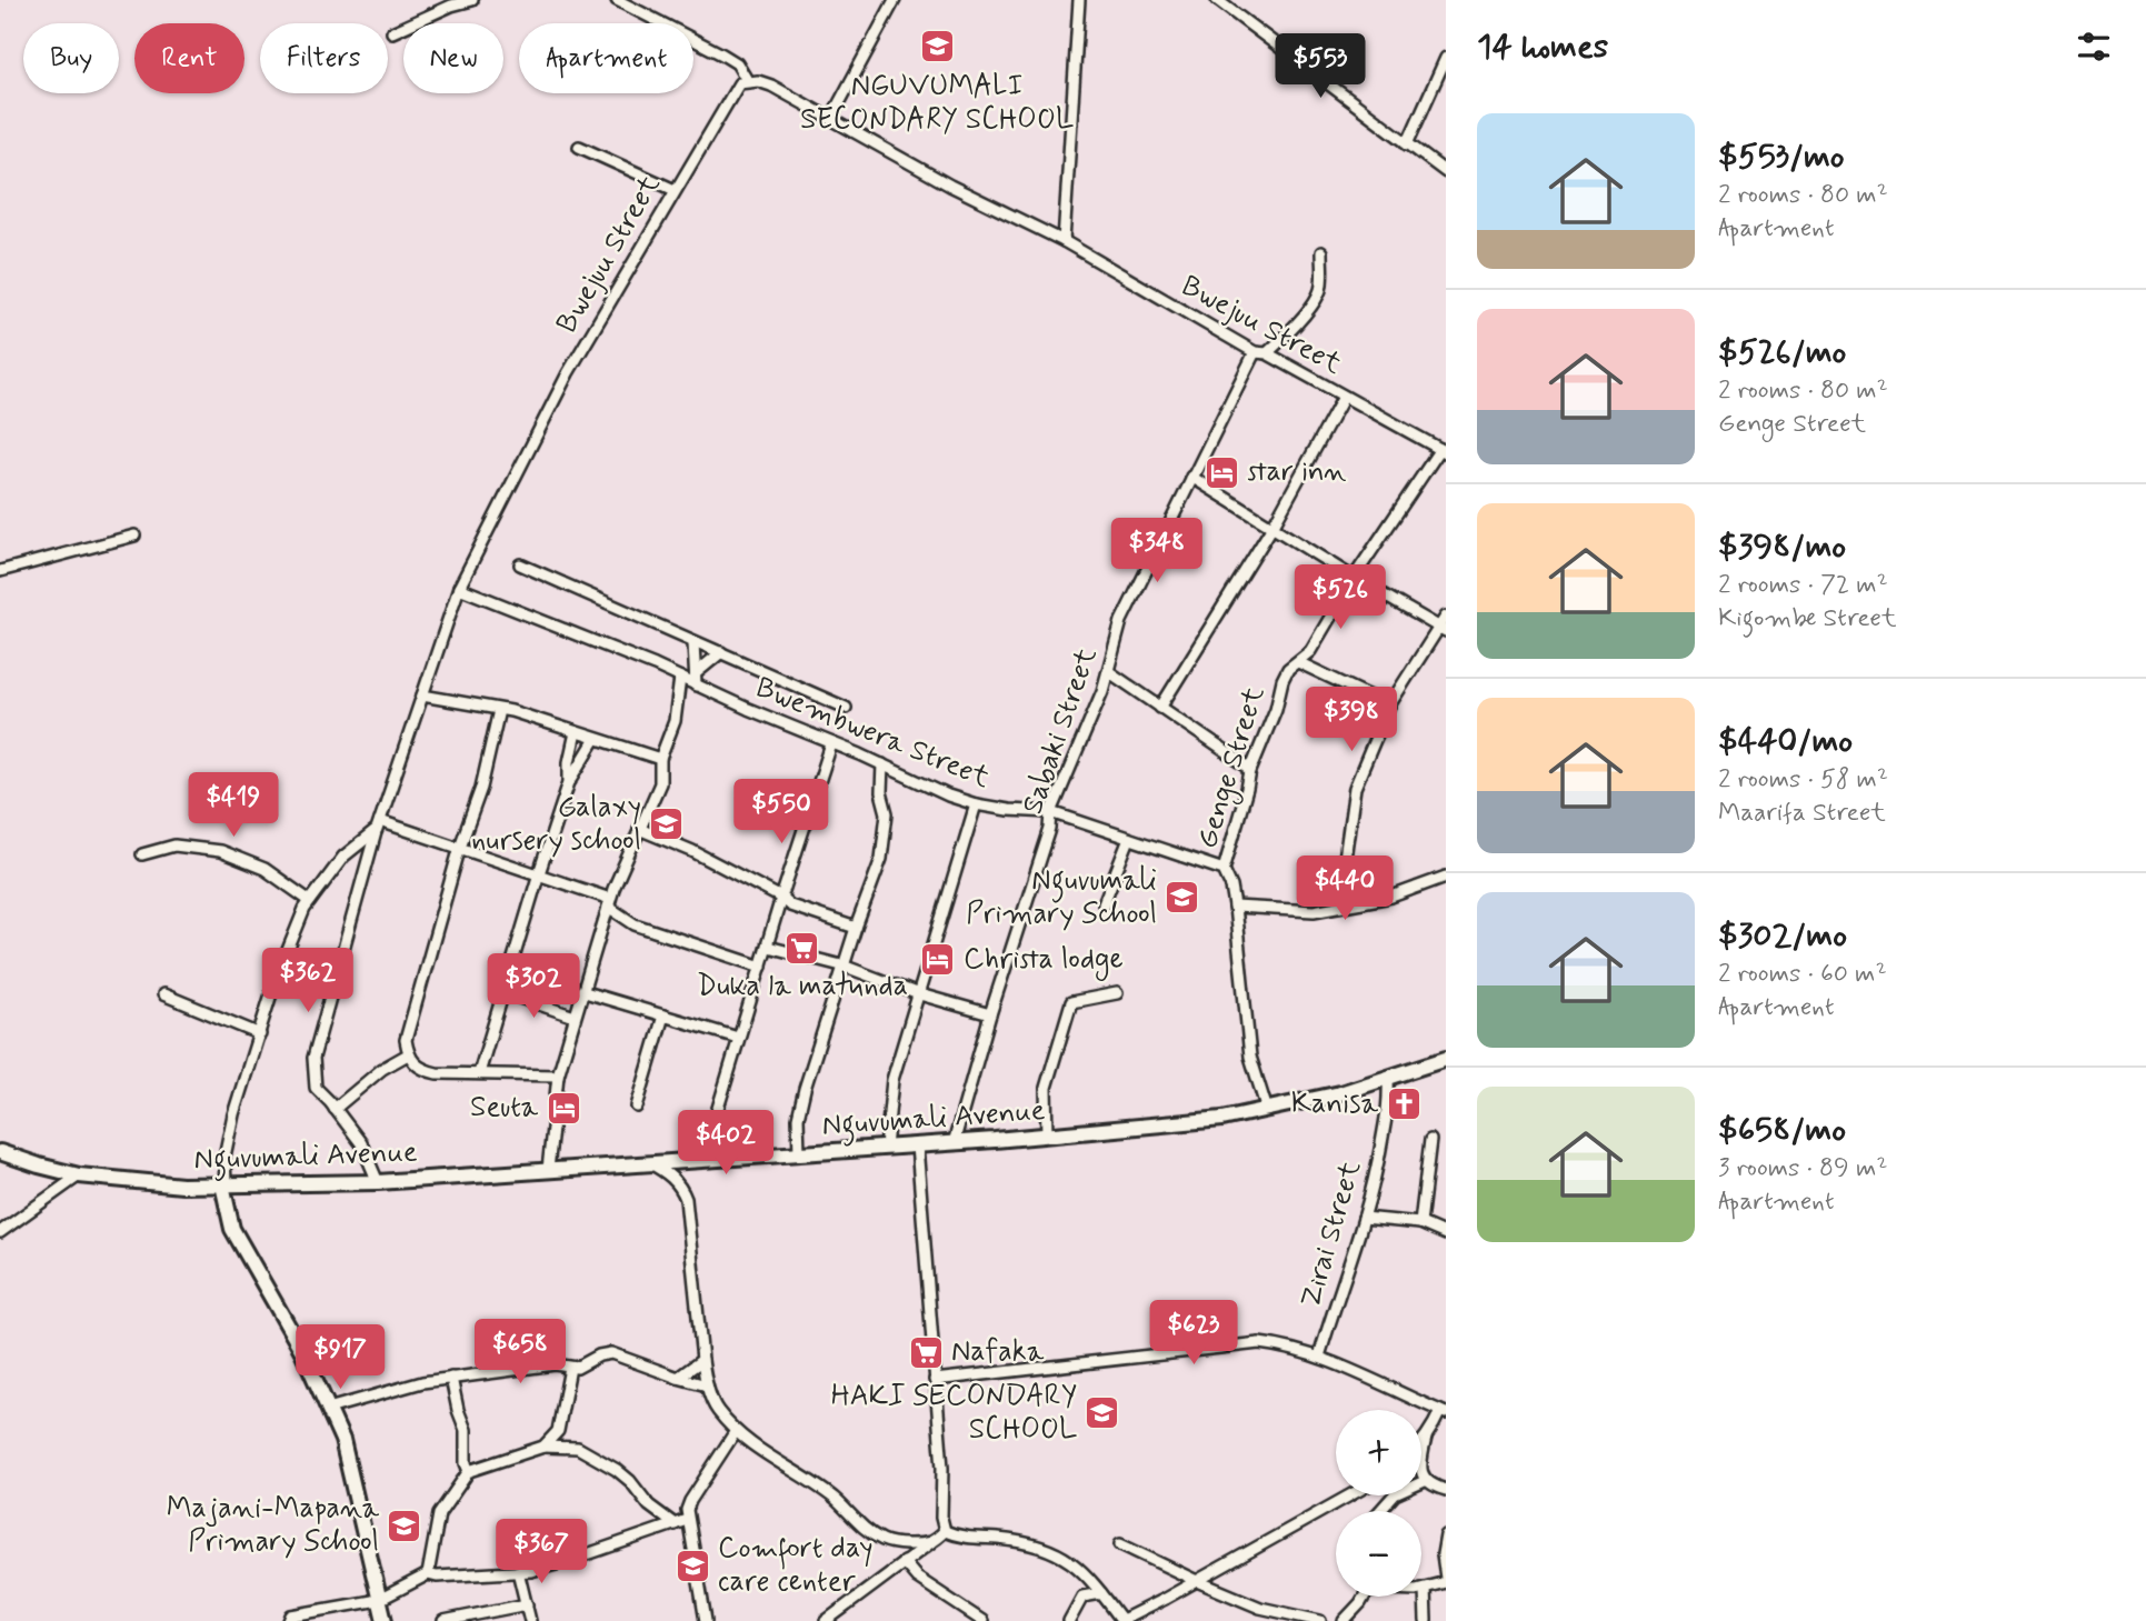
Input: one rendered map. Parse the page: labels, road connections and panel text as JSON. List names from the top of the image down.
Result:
{
  "streets": {
    "street": [
      "Bwejuu Street",
      "Sabaki Street",
      "Bwembwera Street",
      "Genge Street",
      "Nguvumali Avenue",
      "Zirai Street"
    ]
  },
  "crossings": [
    ["Bwejuu Street", "Sabaki Street"],
    ["Bwejuu Street", "Bwembwera Street"],
    ["Bwejuu Street", "Genge Street"],
    ["Bwejuu Street", "Nguvumali Avenue"],
    ["Sabaki Street", "Bwembwera Street"],
    ["Sabaki Street", "Nguvumali Avenue"],
    ["Bwembwera Street", "Genge Street"],
    ["Nguvumali Avenue", "Zirai Street"]
  ],
  "places": {
    "school or university": [
      "NGUVUMALI SECONDARY SCHOOL",
      "Galaxy nursery school",
      "Nguvumali Primary School",
      "HAKI SECONDARY SCHOOL",
      "Majani-Mapana Primary School",
      "Comfort day care center"
    ],
    "hotel": ["star inn", "Christa lodge", "Seuta"],
    "supermarket": ["Duka la matunda", "Nafaka"],
    "church": ["Kanisa"]
  },
  "page": {
    "heading": "14 homes",
    "chip": [
      "Buy",
      "Rent",
      "Filters",
      "New",
      "Apartment"
    ],
    "price": [
      "$553",
      "$348",
      "$526",
      "$398",
      "$419",
      "$550",
      "$440",
      "$362",
      "$302",
      "$402",
      "$623",
      "$658",
      "$917",
      "$367"
    ],
    "list": [
      {
        "name": "$553/mo",
        "note": "2 rooms · 80 m² · Apartment"
      },
      {
        "name": "$526/mo",
        "note": "2 rooms · 80 m² · Genge Street"
      },
      {
        "name": "$398/mo",
        "note": "2 rooms · 72 m² · Kigombe Street"
      },
      {
        "name": "$440/mo",
        "note": "2 rooms · 58 m² · Maarifa Street"
      },
      {
        "name": "$302/mo",
        "note": "2 rooms · 60 m² · Apartment"
      },
      {
        "name": "$658/mo",
        "note": "3 rooms · 89 m² · Apartment"
      }
    ],
    "map_buttons": ["+", "−"]
  }
}
